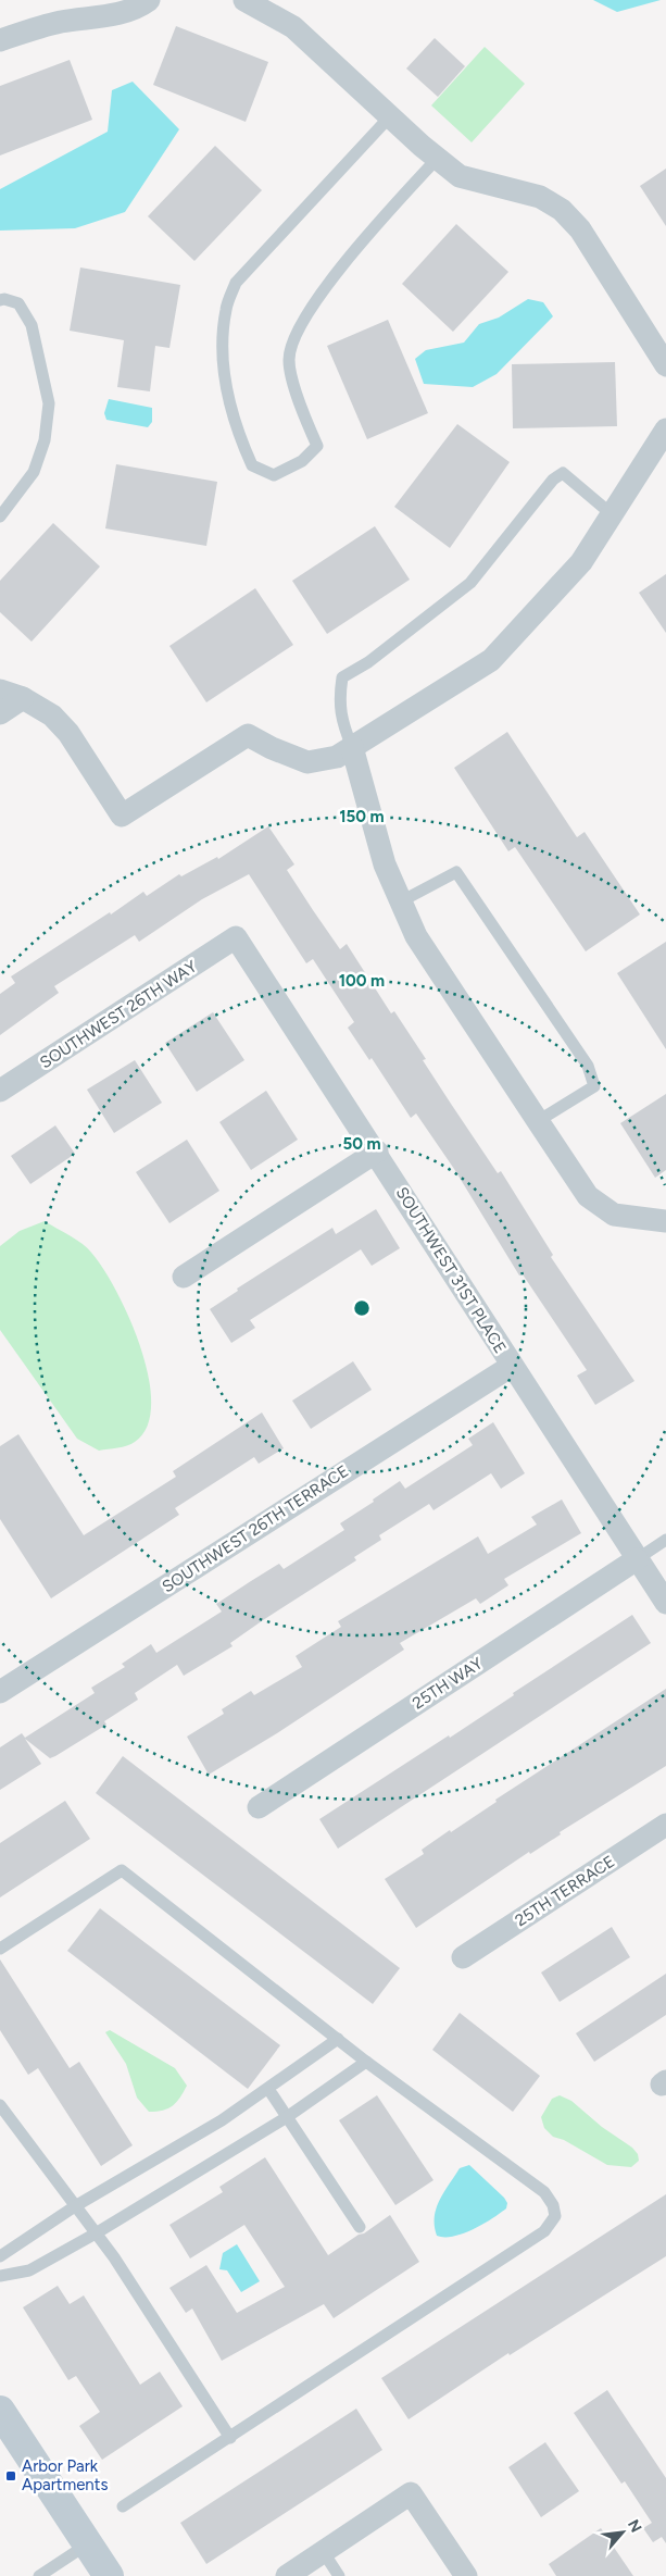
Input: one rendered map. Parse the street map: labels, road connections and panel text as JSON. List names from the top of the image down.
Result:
{
  "streets": {
    "street": [
      "SOUTHWEST 26TH WAY",
      "SOUTHWEST 31ST PLACE",
      "SOUTHWEST 26TH TERRACE",
      "25TH WAY",
      "25TH TERRACE"
    ]
  },
  "crossings": [
    ["SOUTHWEST 26TH WAY", "SOUTHWEST 31ST PLACE"],
    ["SOUTHWEST 31ST PLACE", "SOUTHWEST 26TH TERRACE"],
    ["SOUTHWEST 31ST PLACE", "25TH WAY"]
  ],
  "places": {
    "transit": ["Arbor Park Apartments"]
  },
  "north": "top right",
  "rings": ["150 m", "100 m", "50 m"]
}
